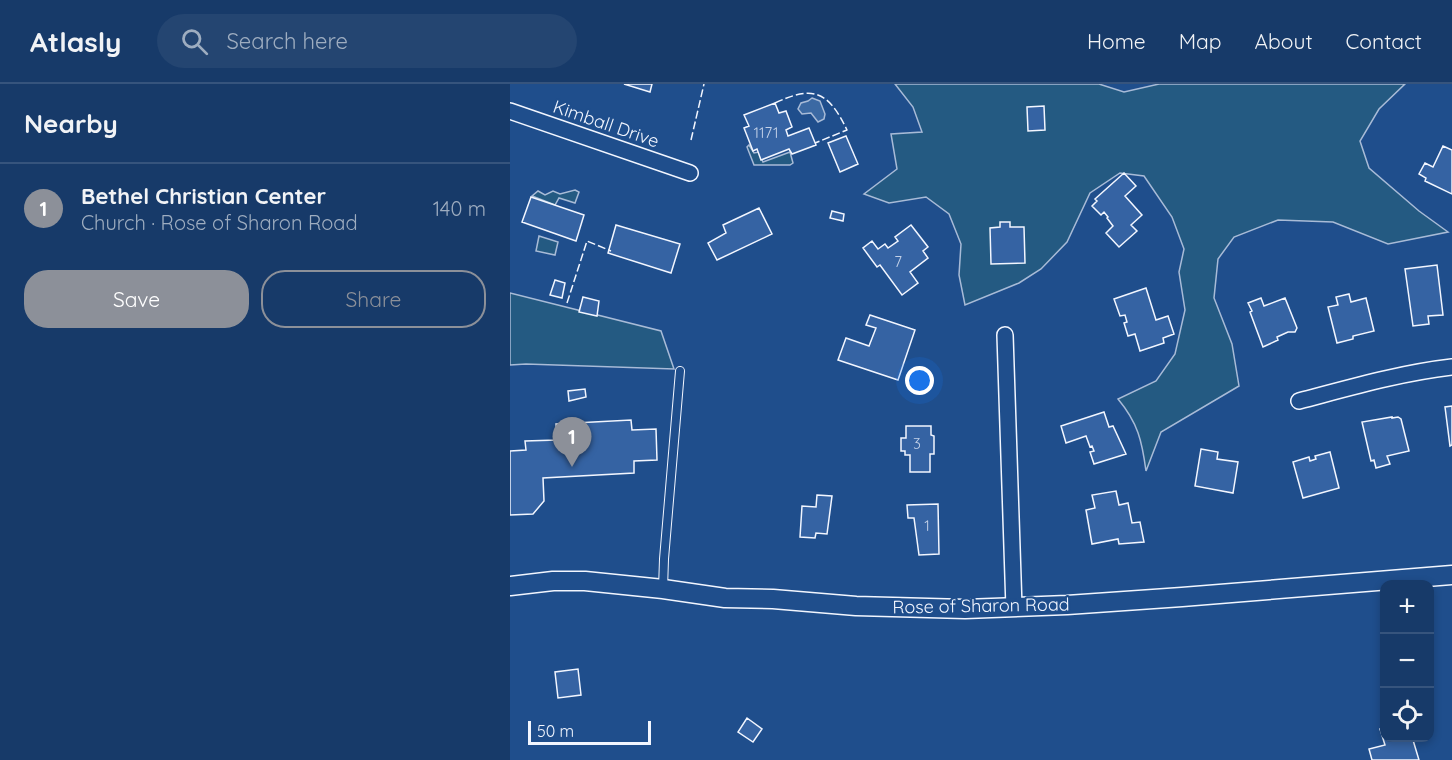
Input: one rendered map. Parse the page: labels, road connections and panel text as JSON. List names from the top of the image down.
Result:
{
  "streets": {
    "street": ["Kimball Drive", "Rose of Sharon Road"]
  },
  "house_numbers": [
    "1171",
    "7",
    "3",
    "1"
  ],
  "scale_bar": "50 m",
  "page": {
    "header": "Atlasly",
    "search": "Search here",
    "nav": [
      "Home",
      "Map",
      "About",
      "Contact"
    ],
    "heading": "Nearby",
    "list": [
      {
        "mark": "1",
        "name": "Bethel Christian Center",
        "note": "Church · Rose of Sharon Road",
        "value": "140 m"
      }
    ],
    "buttons": ["Save", "Share"],
    "pins": "1",
    "map_buttons": ["+", "−"],
    "scale": "50 m"
  }
}
